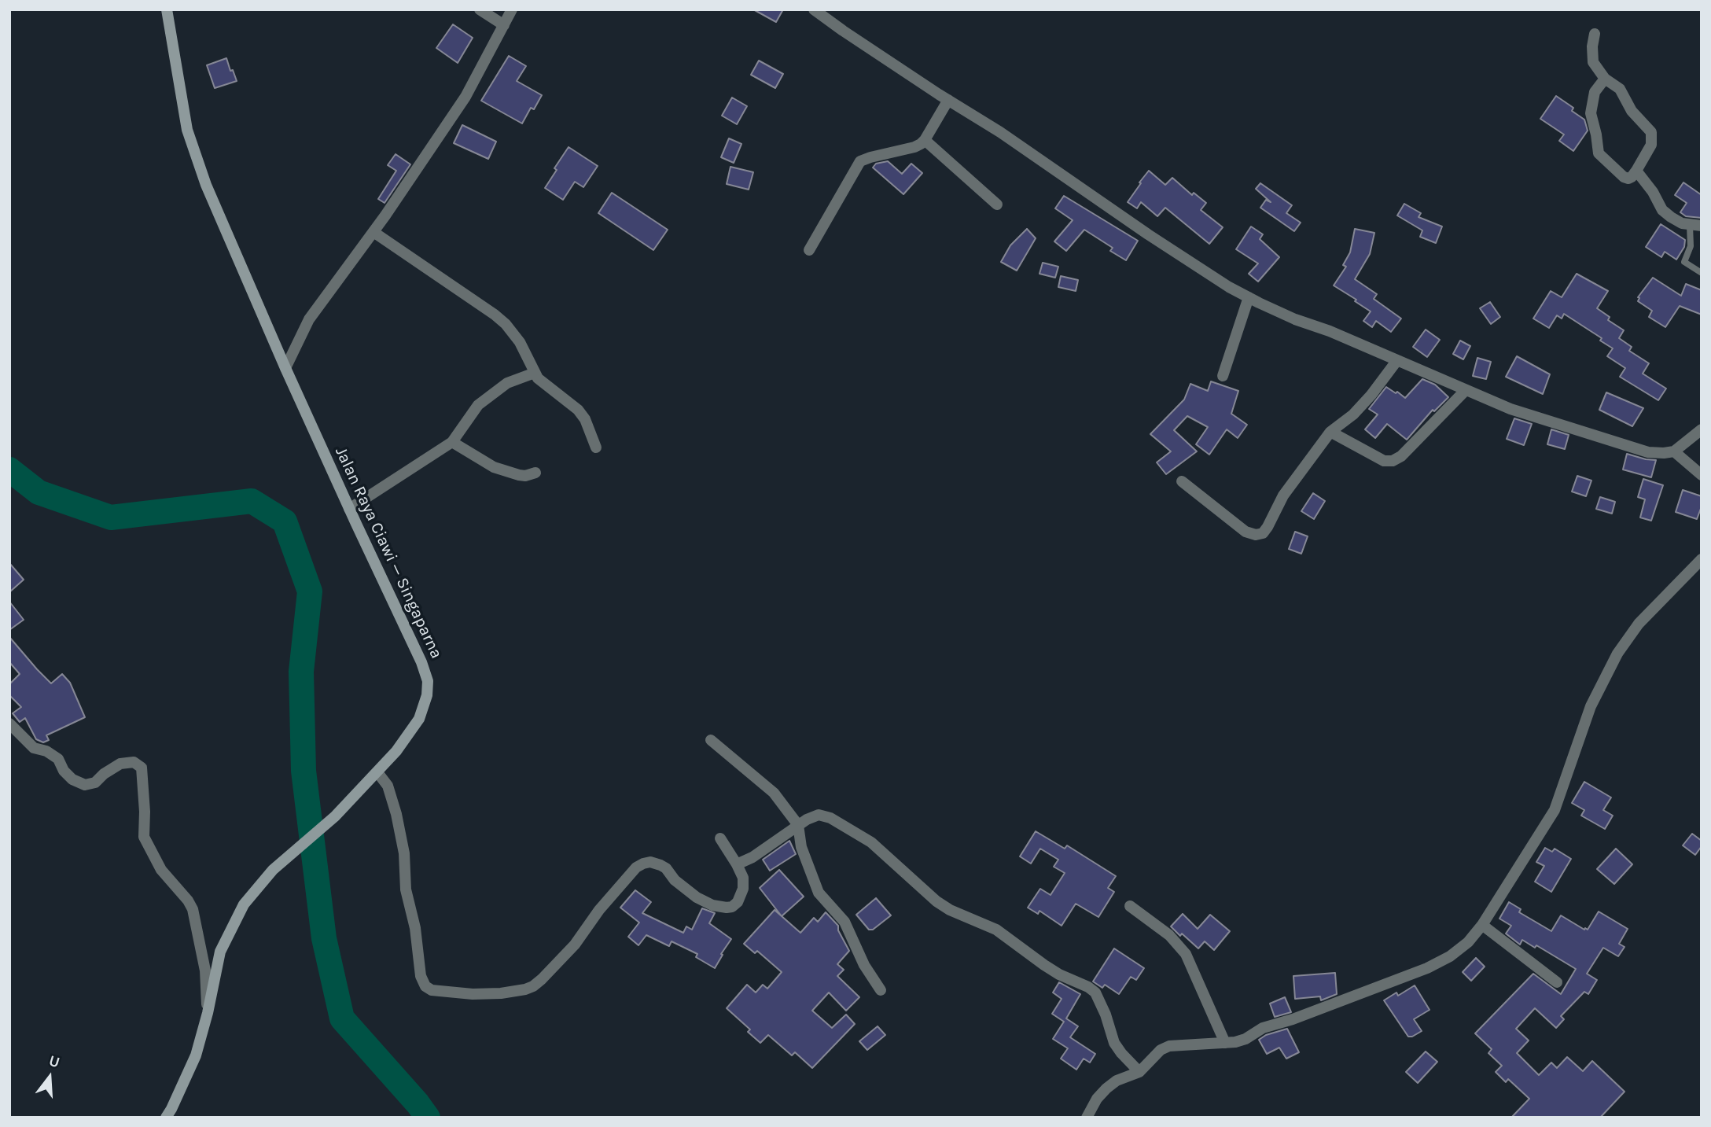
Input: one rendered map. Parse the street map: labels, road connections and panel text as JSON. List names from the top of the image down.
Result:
{
  "streets": {
    "main road": ["Jalan Raya Ciawi — Singaparna"]
  },
  "north": "top"
}
